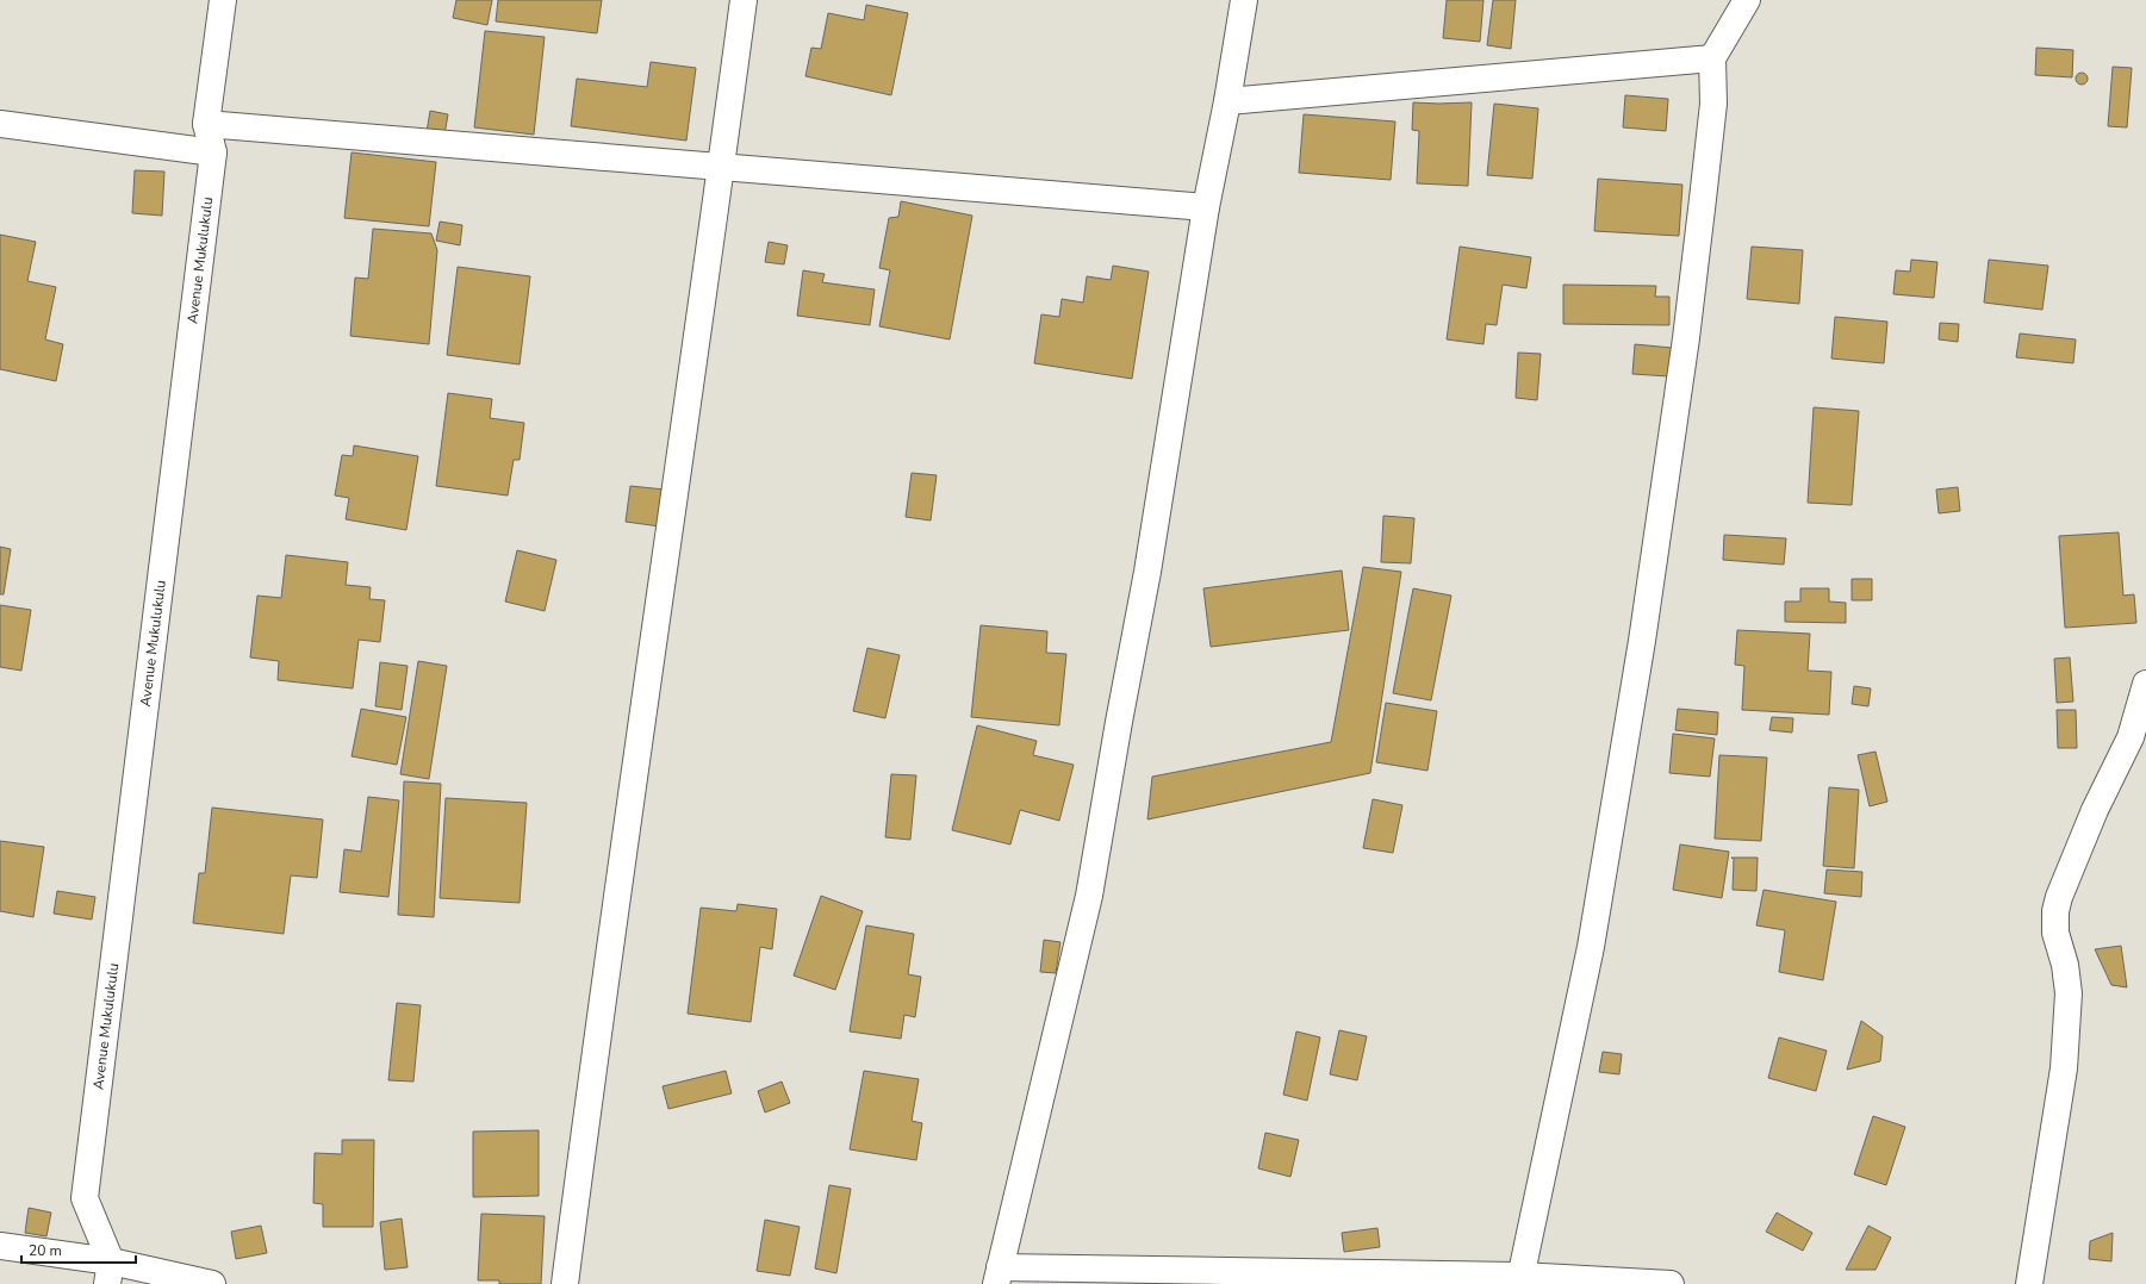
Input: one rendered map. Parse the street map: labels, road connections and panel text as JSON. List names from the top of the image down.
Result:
{
  "streets": {
    "street": ["Avenue Mukulukulu"]
  },
  "scale_bar": "20 m"
}
